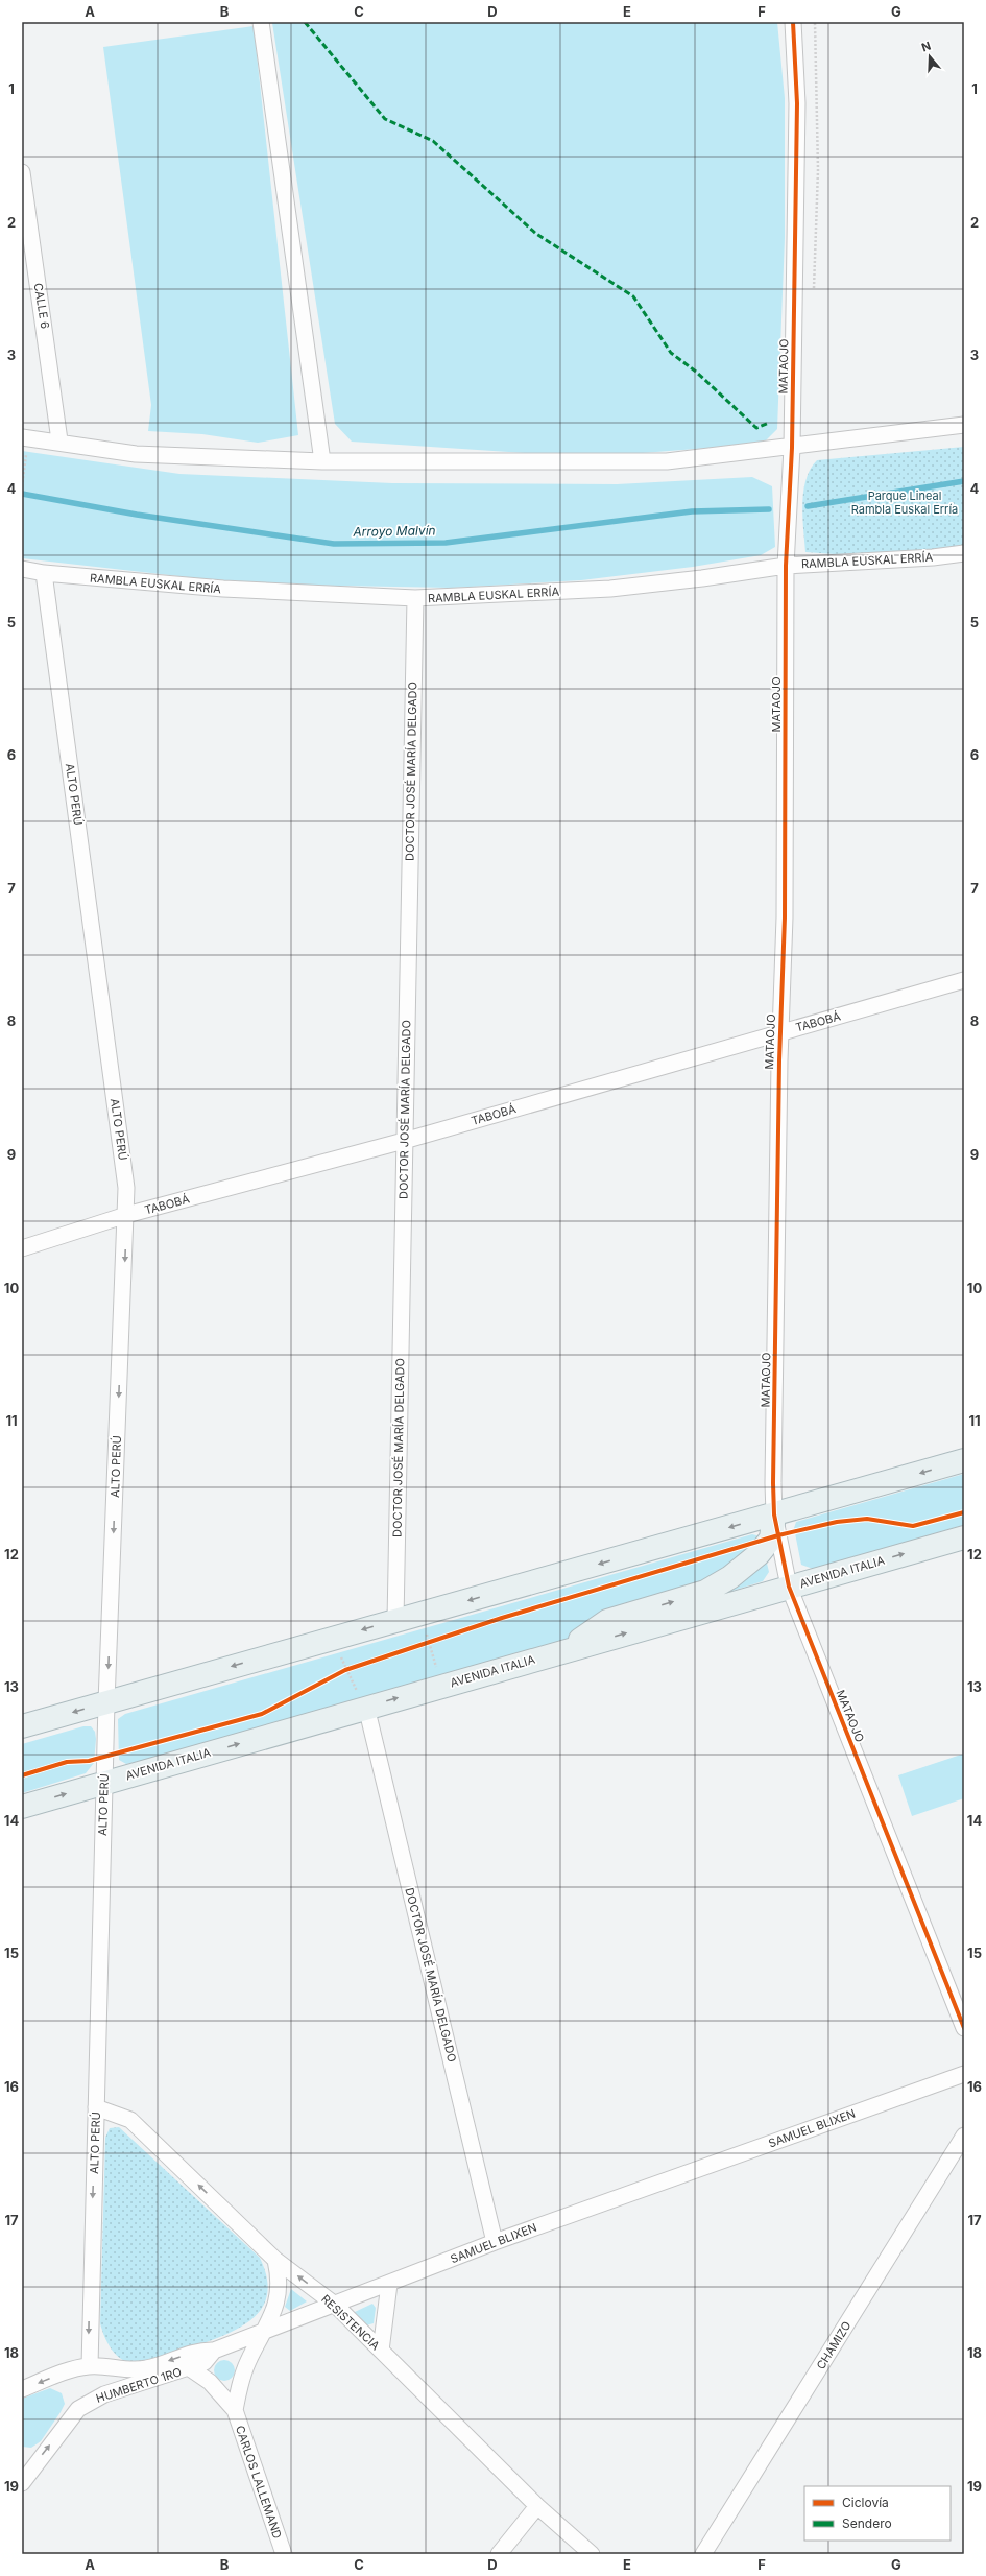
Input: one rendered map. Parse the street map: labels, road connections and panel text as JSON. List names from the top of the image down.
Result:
{
  "streets": {
    "main road": ["AVENIDA ITALIA"],
    "street": [
      "CALLE 6",
      "MATAOJO",
      "RAMBLA EUSKAL ERRÍA",
      "DOCTOR JOSÉ MARÍA DELGADO",
      "ALTO PERÚ",
      "TABOBÁ",
      "SAMUEL BLIXEN",
      "RESISTENCIA",
      "CHAMIZO",
      "HUMBERTO 1RO",
      "CARLOS LALLEMAND"
    ]
  },
  "crossings": [
    ["MATAOJO", "RAMBLA EUSKAL ERRÍA"],
    ["MATAOJO", "TABOBÁ"],
    ["MATAOJO", "AVENIDA ITALIA"],
    ["RAMBLA EUSKAL ERRÍA", "DOCTOR JOSÉ MARÍA DELGADO"],
    ["RAMBLA EUSKAL ERRÍA", "ALTO PERÚ"],
    ["DOCTOR JOSÉ MARÍA DELGADO", "TABOBÁ"],
    ["DOCTOR JOSÉ MARÍA DELGADO", "AVENIDA ITALIA"],
    ["DOCTOR JOSÉ MARÍA DELGADO", "SAMUEL BLIXEN"],
    ["ALTO PERÚ", "TABOBÁ"],
    ["ALTO PERÚ", "AVENIDA ITALIA"],
    ["ALTO PERÚ", "SAMUEL BLIXEN"],
    ["ALTO PERÚ", "RESISTENCIA"],
    ["SAMUEL BLIXEN", "RESISTENCIA"],
    ["SAMUEL BLIXEN", "HUMBERTO 1RO"],
    ["SAMUEL BLIXEN", "CARLOS LALLEMAND"],
    ["RESISTENCIA", "CARLOS LALLEMAND"],
    ["HUMBERTO 1RO", "CARLOS LALLEMAND"]
  ],
  "one_way": ["ALTO PERÚ", "RESISTENCIA", "HUMBERTO 1RO"],
  "water": ["Arroyo Malvín"],
  "parks": ["Parque Lineal Rambla Euskal Erría"],
  "legend": ["Ciclovía", "Sendero"],
  "north": "top",
  "grid": {
    "columns": [
      "A",
      "B",
      "C",
      "D",
      "E",
      "F",
      "G"
    ],
    "rows": [
      "1",
      "2",
      "3",
      "4",
      "5",
      "6",
      "7",
      "8",
      "9",
      "10",
      "11",
      "12",
      "13",
      "14",
      "15",
      "16",
      "17",
      "18",
      "19"
    ]
  }
}
